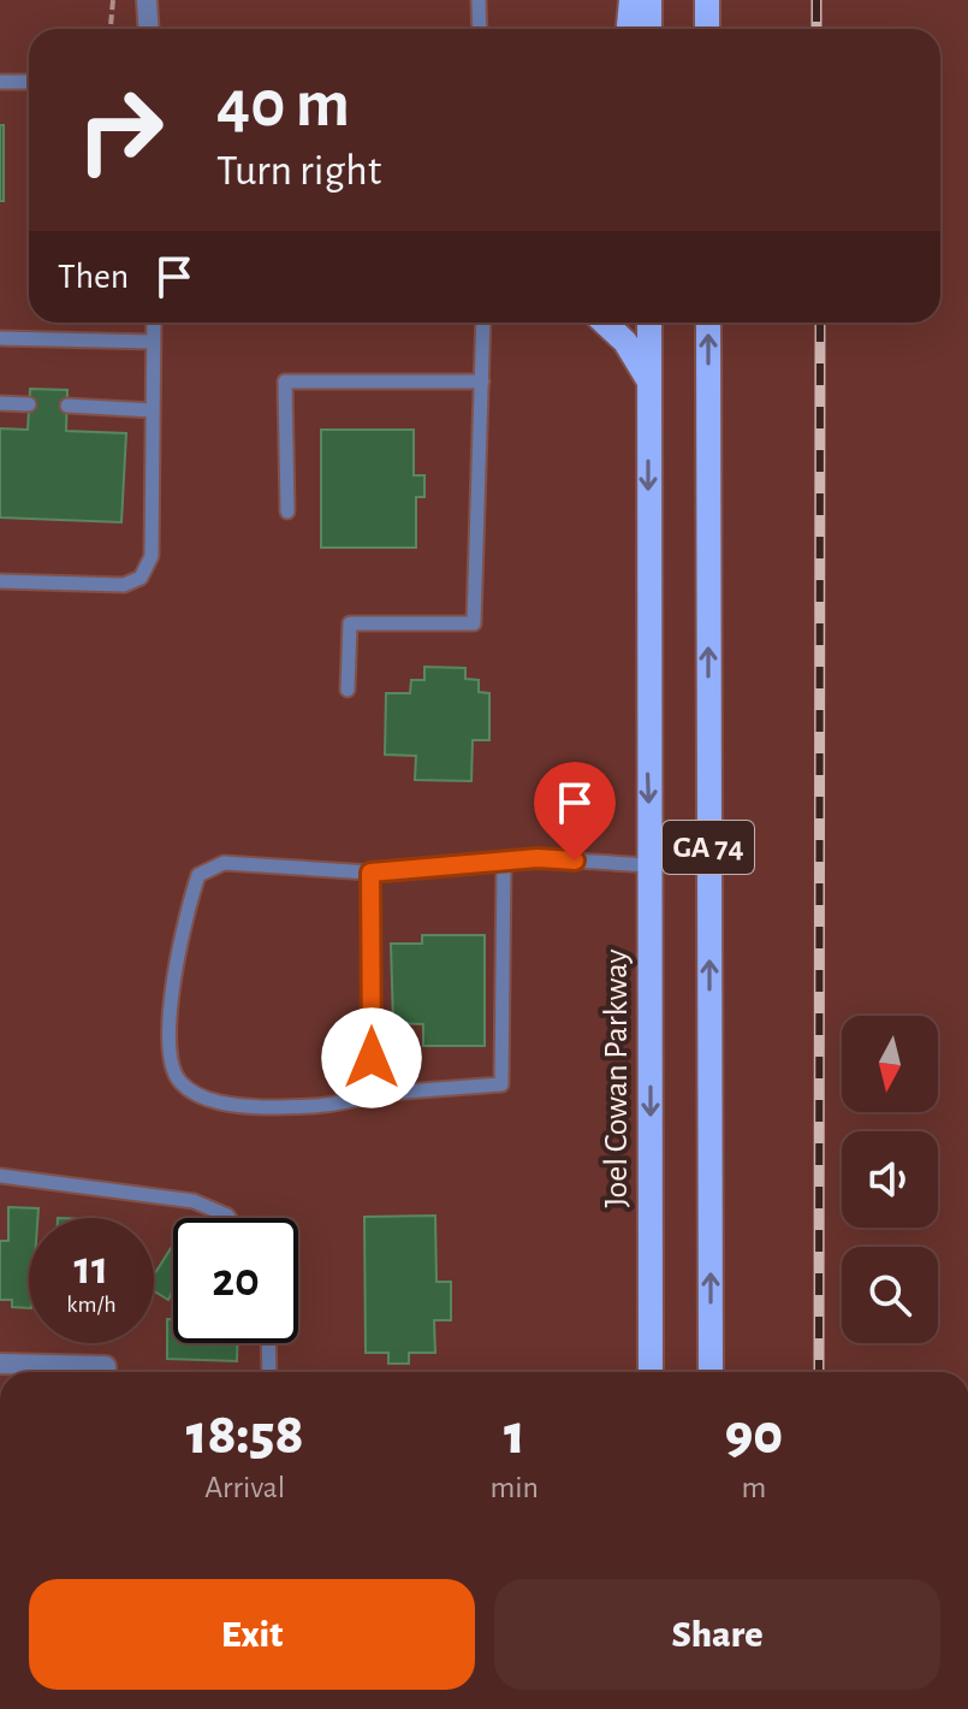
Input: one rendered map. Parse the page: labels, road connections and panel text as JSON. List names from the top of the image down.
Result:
{
  "streets": {
    "main road": ["GA 74", "Joel Cowan Parkway"]
  },
  "north": "bottom",
  "page": {
    "turn": ["40 m", "Turn right"],
    "then": "Then",
    "speed": "11 km/h",
    "limit": "20",
    "eta": [
      "18:58",
      "Arrival",
      "1",
      "min",
      "90",
      "m"
    ],
    "buttons": ["Exit", "Share"]
  }
}
